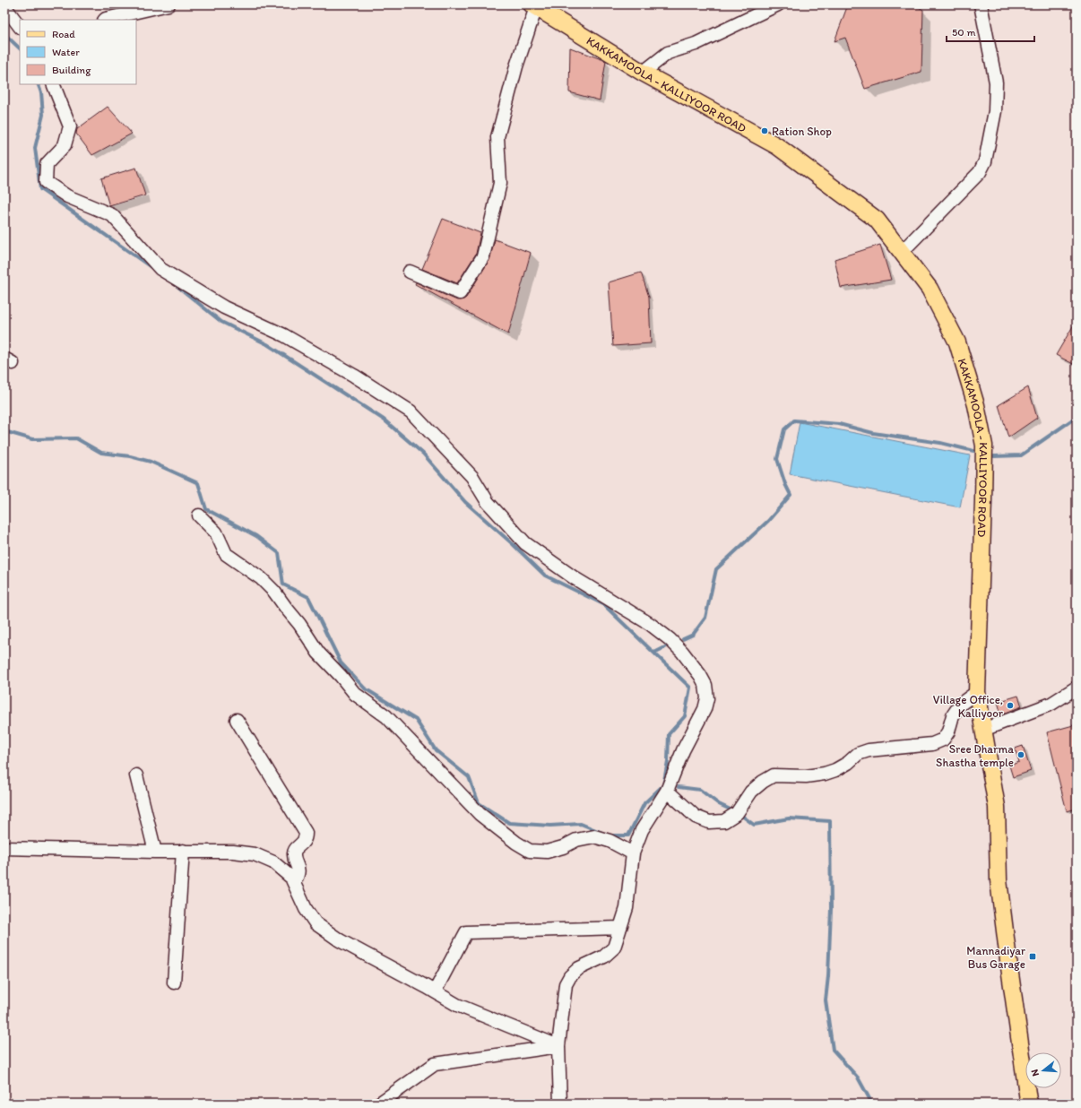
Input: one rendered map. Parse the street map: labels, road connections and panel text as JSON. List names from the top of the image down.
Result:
{
  "streets": {
    "main road": ["KAKKAMOOLA - KALLIYOOR ROAD"]
  },
  "places": {
    "other": ["Ration Shop", "Village Office, Kalliyoor", "Sree Dharma Shastha temple"],
    "transit": ["Mannadiyar Bus Garage"]
  },
  "legend": ["Road", "Water", "Building"],
  "scale_bar": "50 m",
  "north": "left"
}
